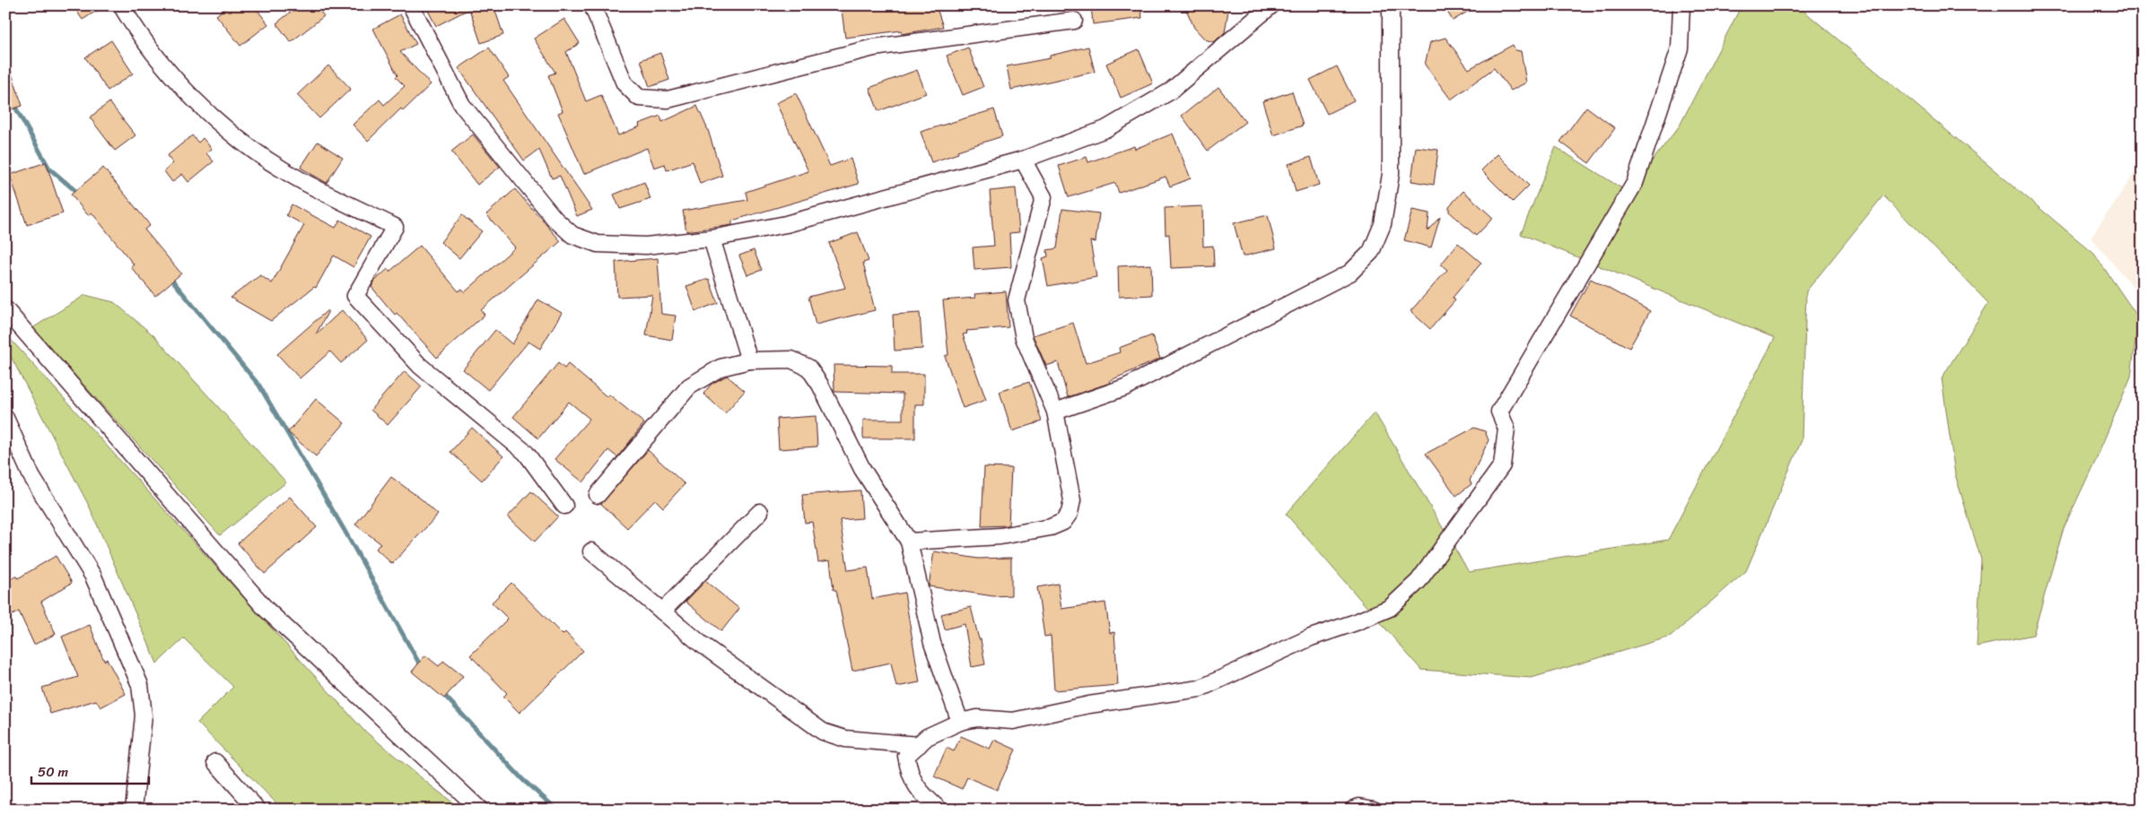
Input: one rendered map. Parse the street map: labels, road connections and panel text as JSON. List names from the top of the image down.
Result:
{
  "scale_bar": "50 m"
}
